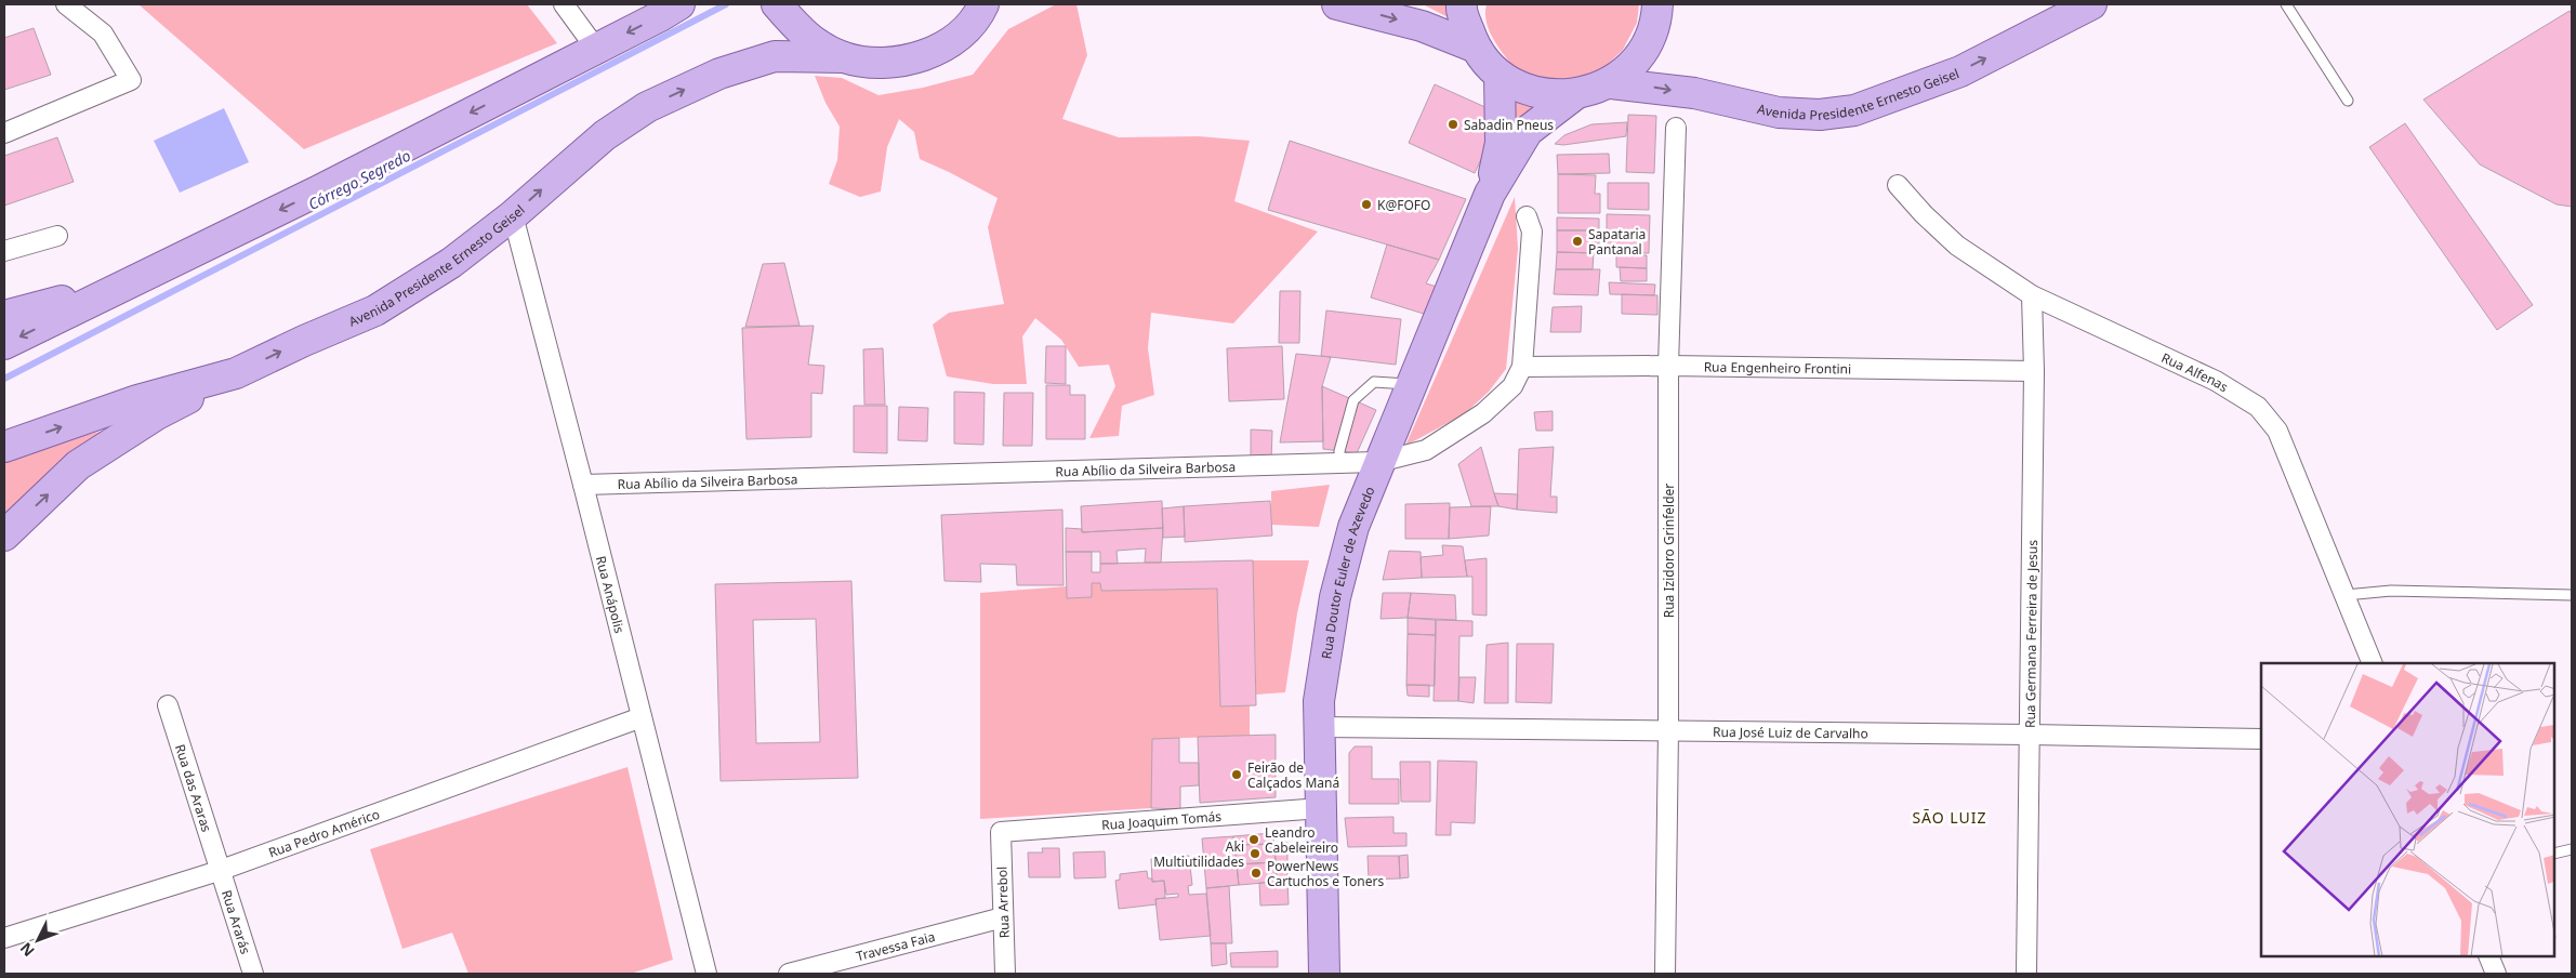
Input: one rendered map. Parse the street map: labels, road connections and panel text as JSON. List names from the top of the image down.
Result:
{
  "streets": {
    "main road": ["Avenida Presidente Ernesto Geisel", "Rua Doutor Euler de Azevedo"],
    "street": [
      "Rua Engenheiro Frontini",
      "Rua Alfenas",
      "Rua Abílio da Silveira Barbosa",
      "Rua Izidoro Grinfelder",
      "Rua Anápolis",
      "Rua Germana Ferreira de Jesus",
      "Rua José Luiz de Carvalho",
      "Rua das Araras",
      "Rua Joaquim Tomás",
      "Rua Pedro Américo",
      "Rua Arrebol",
      "Rua Ararás",
      "Travessa Faia"
    ]
  },
  "crossings": [
    ["Avenida Presidente Ernesto Geisel", "Rua Anápolis"],
    ["Rua Engenheiro Frontini", "Rua Abílio da Silveira Barbosa"],
    ["Rua Engenheiro Frontini", "Rua Izidoro Grinfelder"],
    ["Rua Engenheiro Frontini", "Rua Germana Ferreira de Jesus"],
    ["Rua Alfenas", "Rua Germana Ferreira de Jesus"],
    ["Rua Abílio da Silveira Barbosa", "Rua Doutor Euler de Azevedo"],
    ["Rua Abílio da Silveira Barbosa", "Rua Anápolis"],
    ["Rua Izidoro Grinfelder", "Rua José Luiz de Carvalho"],
    ["Rua Doutor Euler de Azevedo", "Rua José Luiz de Carvalho"],
    ["Rua Doutor Euler de Azevedo", "Rua Joaquim Tomás"],
    ["Rua Anápolis", "Rua Pedro Américo"],
    ["Rua Germana Ferreira de Jesus", "Rua José Luiz de Carvalho"],
    ["Rua das Araras", "Rua Pedro Américo"],
    ["Rua das Araras", "Rua Ararás"],
    ["Rua Joaquim Tomás", "Rua Arrebol"],
    ["Rua Pedro Américo", "Rua Ararás"],
    ["Rua Arrebol", "Travessa Faia"]
  ],
  "districts": ["SÃO LUIZ"],
  "water": ["Córrego Segredo"],
  "places": [
    "Sabadin Pneus",
    "K@FOFO",
    "Sapataria Pantanal",
    "Feirão de Calçados Maná",
    "Leandro Cabeleireiro",
    "Aki Multiutilidades",
    "PowerNews Cartuchos e Toners"
  ],
  "north": "bottom left"
}
